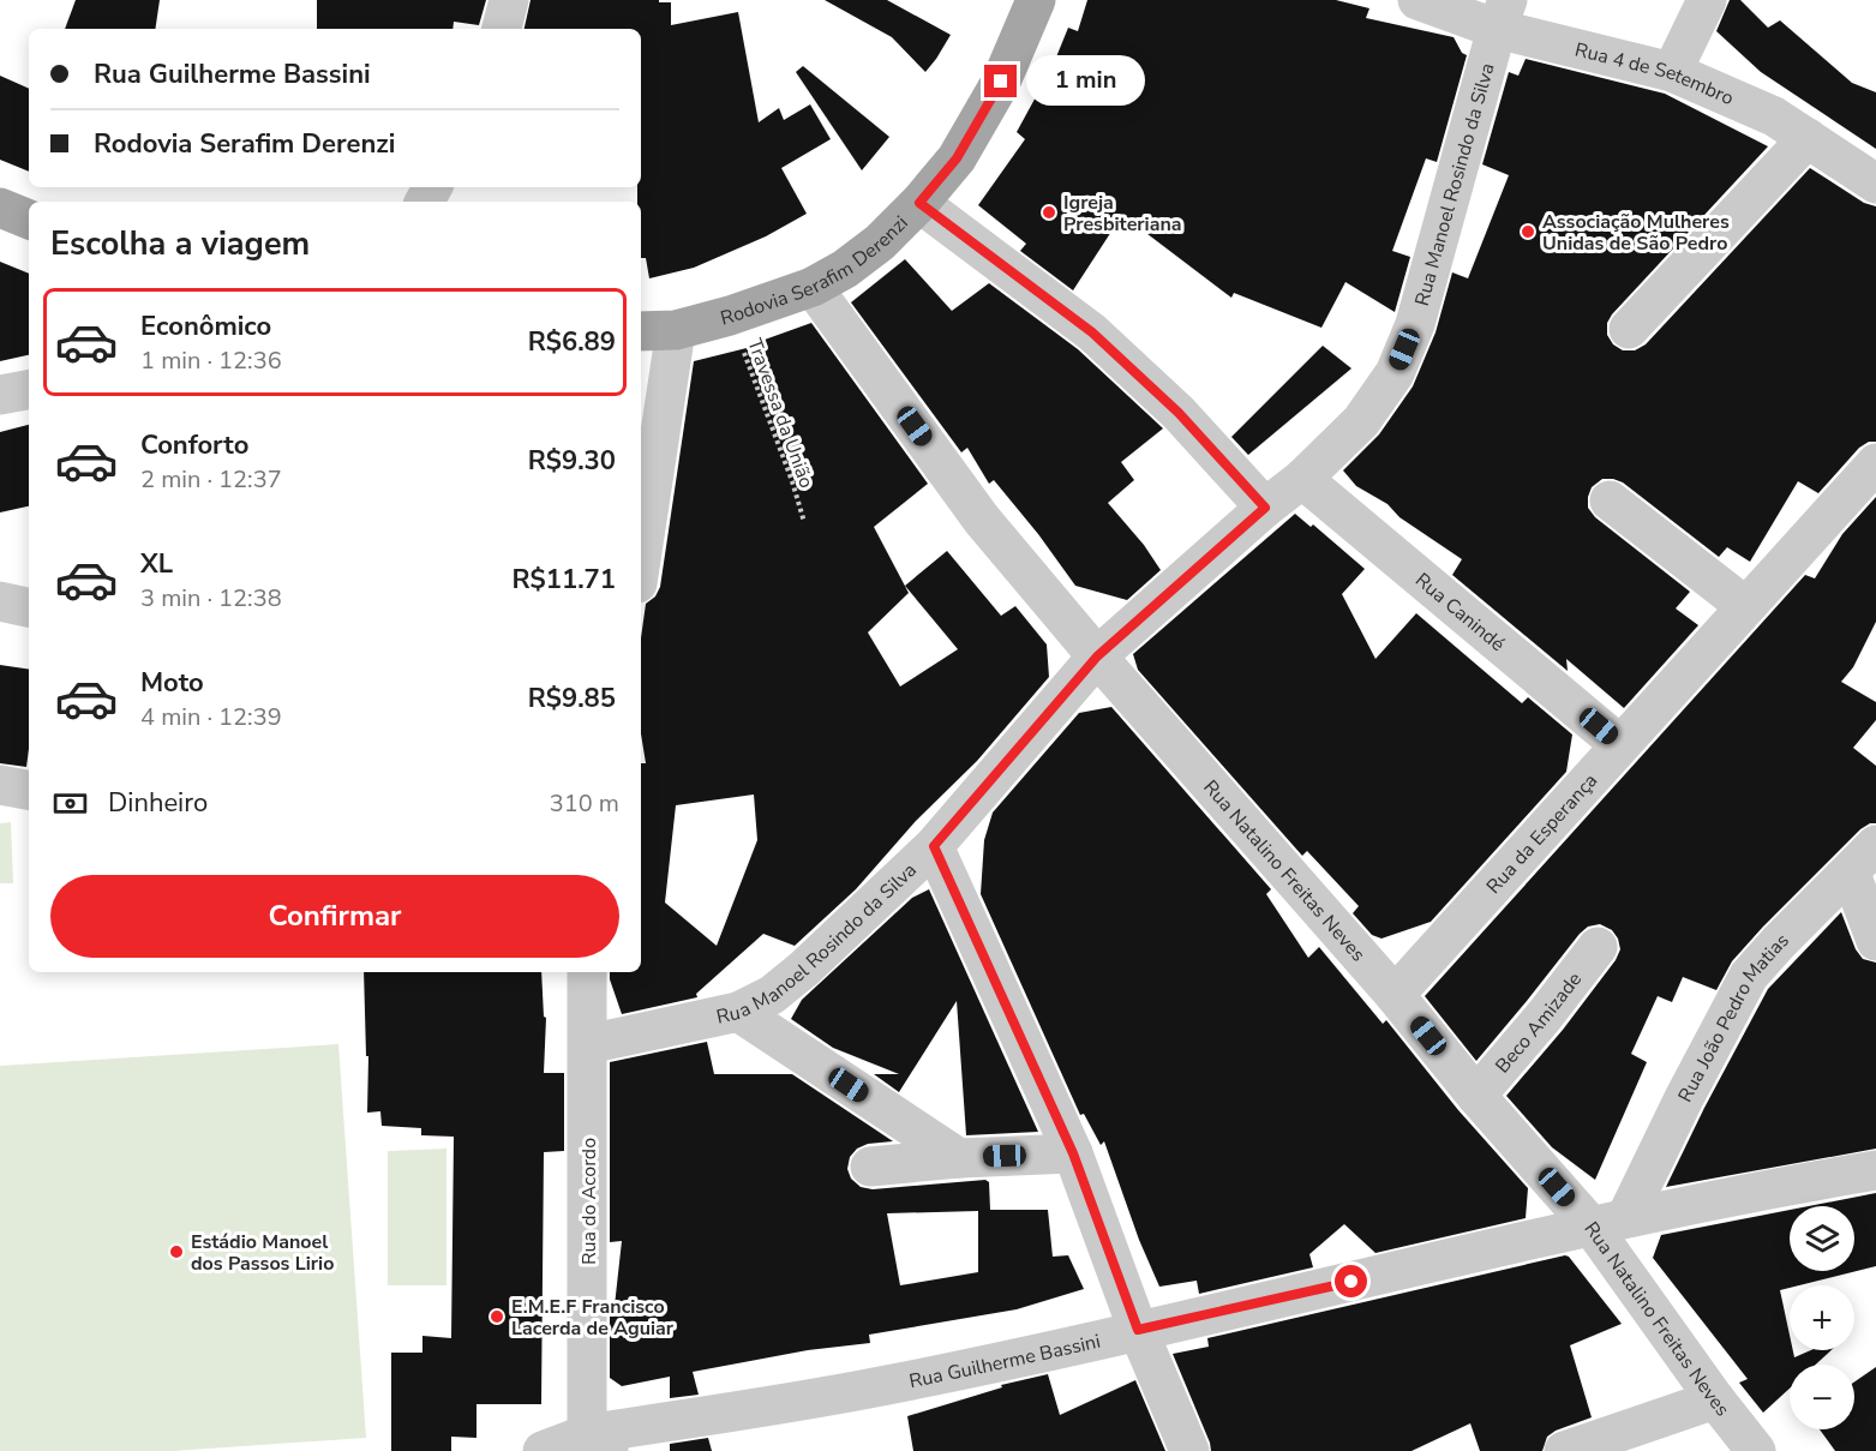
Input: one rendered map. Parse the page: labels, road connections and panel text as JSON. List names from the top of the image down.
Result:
{
  "streets": {
    "main road": ["Rodovia Serafim Derenzi"],
    "street": [
      "Rua 4 de Setembro",
      "Rua Manoel Rosindo da Silva",
      "Rua Canindé",
      "Rua da Esperança",
      "Rua Natalino Freitas Neves",
      "Rua João Pedro Matias",
      "Beco Amizade",
      "Rua do Acordo",
      "Rua Guilherme Bassini"
    ],
    "path": ["Travessa da União"]
  },
  "crossings": [
    ["Rua 4 de Setembro", "Rua Manoel Rosindo da Silva"],
    ["Rua Manoel Rosindo da Silva", "Rua Canindé"],
    ["Rua Manoel Rosindo da Silva", "Rua Natalino Freitas Neves"],
    ["Rua Manoel Rosindo da Silva", "Rua do Acordo"],
    ["Rodovia Serafim Derenzi", "Travessa da União"],
    ["Rodovia Serafim Derenzi", "Rua Natalino Freitas Neves"],
    ["Rua Canindé", "Rua da Esperança"],
    ["Rua da Esperança", "Rua Natalino Freitas Neves"],
    ["Rua Natalino Freitas Neves", "Rua João Pedro Matias"],
    ["Rua Natalino Freitas Neves", "Beco Amizade"],
    ["Rua Natalino Freitas Neves", "Rua Guilherme Bassini"],
    ["Rua João Pedro Matias", "Rua Guilherme Bassini"],
    ["Rua do Acordo", "Rua Guilherme Bassini"]
  ],
  "places": [
    "Igreja Presbiteriana",
    "Associação Mulheres Unidas de São Pedro",
    "Estádio Manoel dos Passos Lirio",
    "E.M.E.F Francisco Lacerda de Aguiar"
  ],
  "page": {
    "banner": ["Rua Guilherme Bassini", "Rodovia Serafim Derenzi"],
    "bubble": "1 min",
    "heading": "Escolha a viagem",
    "list": [
      {
        "name": "Econômico",
        "note": "1 min · 12:36",
        "value": "R$6.89"
      },
      {
        "name": "Conforto",
        "note": "2 min · 12:37",
        "value": "R$9.30"
      },
      {
        "name": "XL",
        "note": "3 min · 12:38",
        "value": "R$11.71"
      },
      {
        "name": "Moto",
        "note": "4 min · 12:39",
        "value": "R$9.85"
      }
    ],
    "pay": ["Dinheiro", "310 m"],
    "buttons": "Confirmar",
    "map_buttons": ["+", "−"]
  }
}
